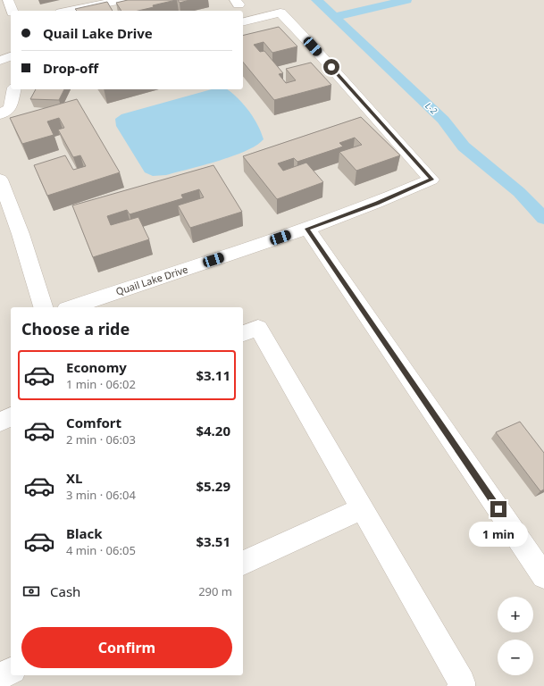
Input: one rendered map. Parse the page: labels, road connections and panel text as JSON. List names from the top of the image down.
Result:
{
  "streets": {
    "street": ["Quail Lake Drive"]
  },
  "water": ["L-2"],
  "page": {
    "banner": ["Quail Lake Drive", "Drop-off"],
    "heading": "Choose a ride",
    "list": [
      {
        "name": "Economy",
        "note": "1 min · 06:02",
        "value": "$3.11"
      },
      {
        "name": "Comfort",
        "note": "2 min · 06:03",
        "value": "$4.20"
      },
      {
        "name": "XL",
        "note": "3 min · 06:04",
        "value": "$5.29"
      },
      {
        "name": "Black",
        "note": "4 min · 06:05",
        "value": "$3.51"
      }
    ],
    "bubble": "1 min",
    "pay": ["Cash", "290 m"],
    "map_buttons": ["+", "−"],
    "buttons": "Confirm"
  }
}
